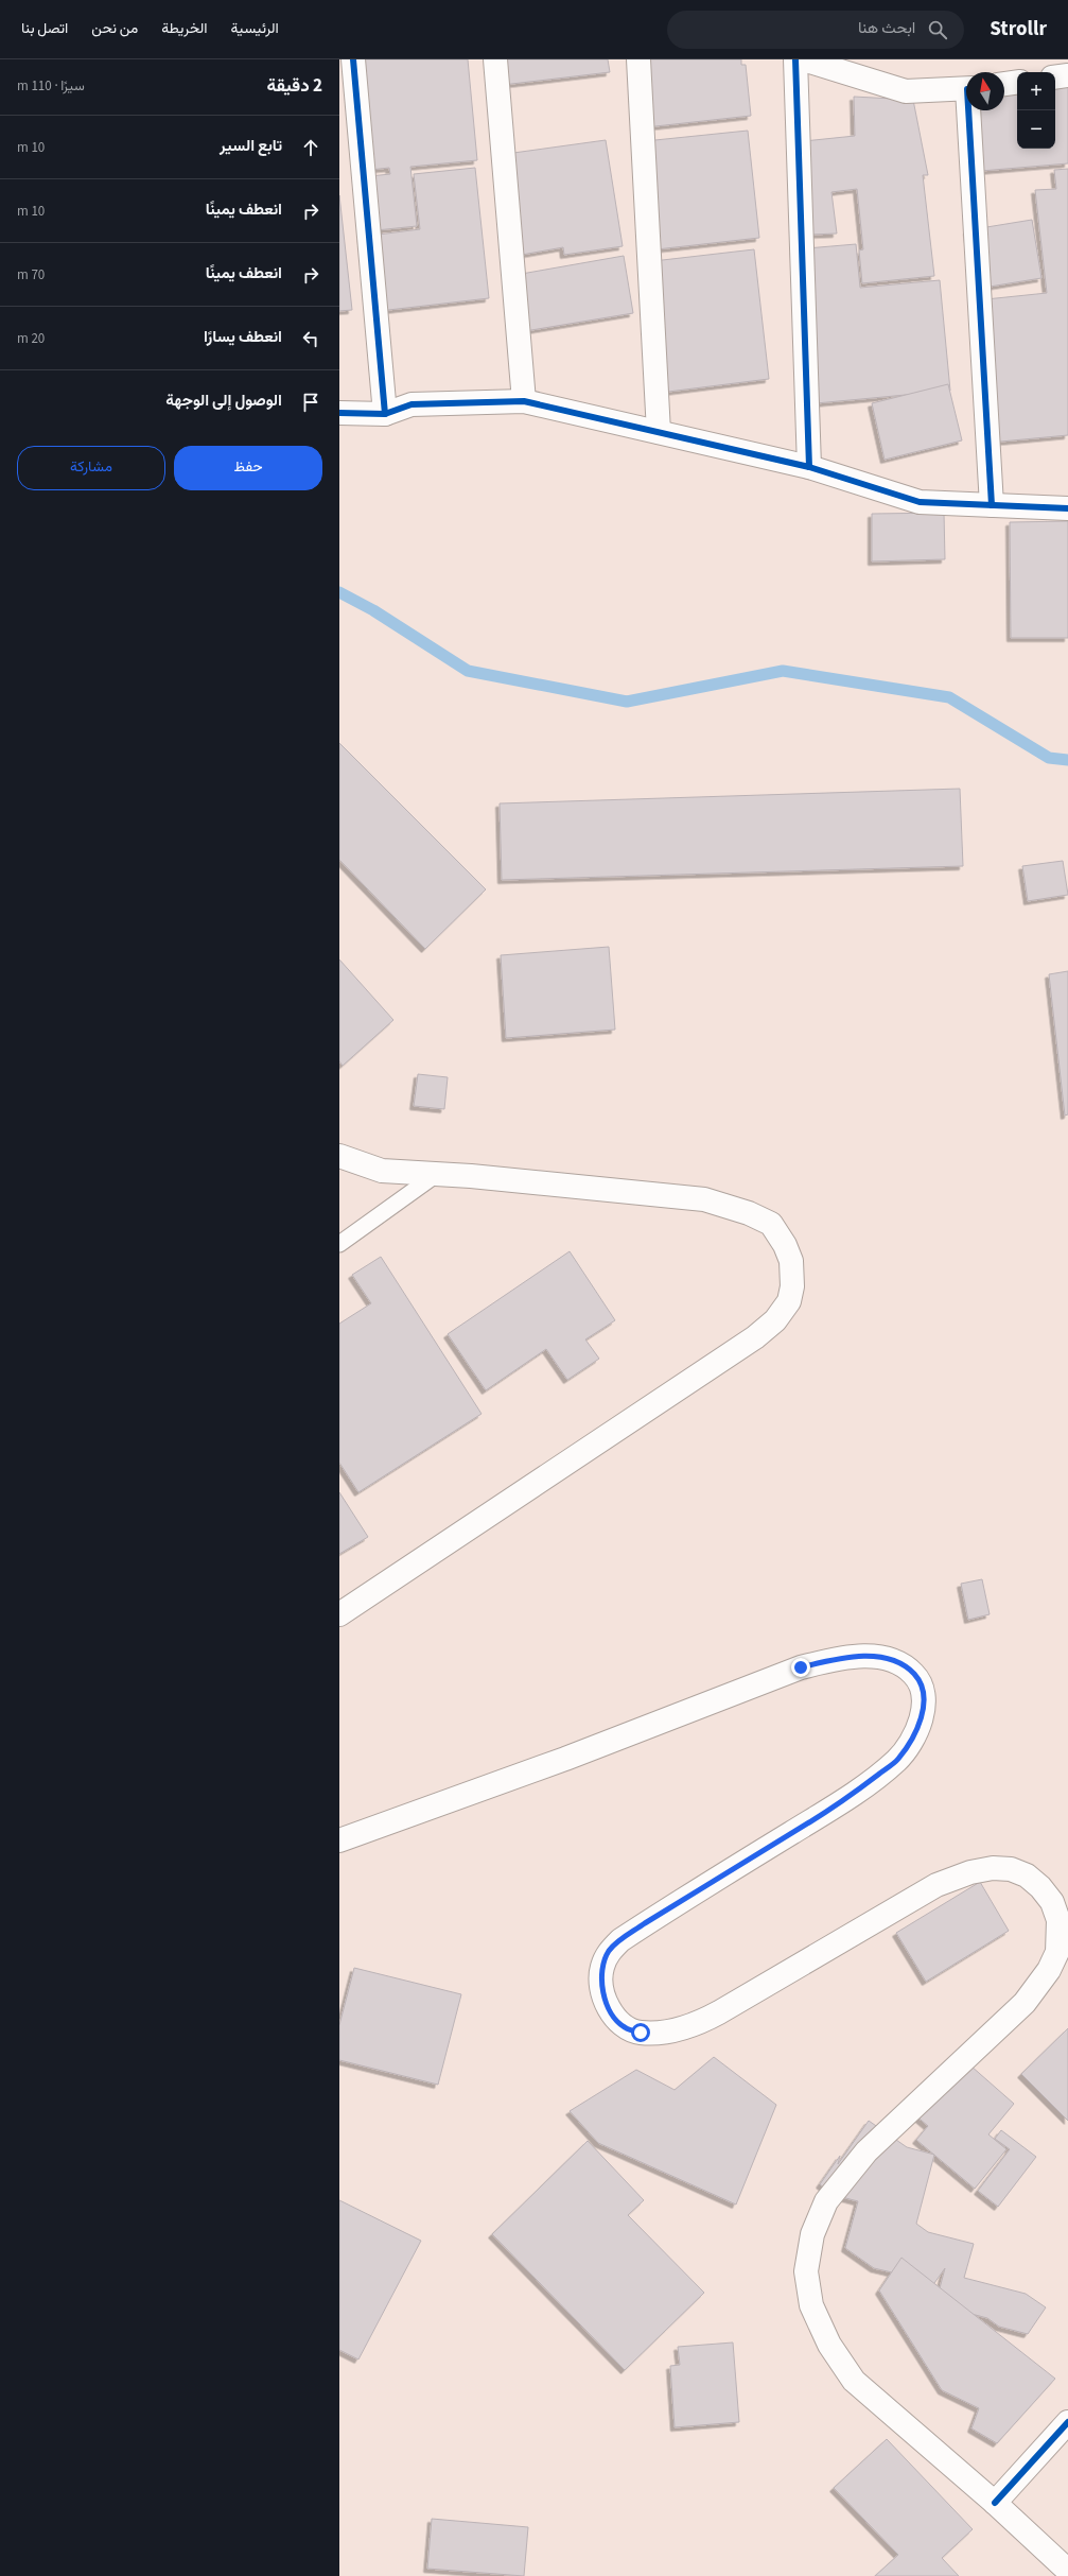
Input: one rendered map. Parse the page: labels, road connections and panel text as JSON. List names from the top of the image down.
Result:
{
  "north": "top",
  "page": {
    "header": "Strollr",
    "search": "ابحث هنا",
    "nav": [
      "الرئيسية",
      "الخريطة",
      "من نحن",
      "اتصل بنا"
    ],
    "heading": ["2 دقيقة", "سيرًا · 110 m"],
    "map_buttons": ["+", "−"],
    "list": [
      ["تابع السير", "10 m"],
      ["انعطف يمينًا", "10 m"],
      ["انعطف يمينًا", "70 m"],
      ["انعطف يسارًا", "20 m"],
      "الوصول إلى الوجهة"
    ],
    "buttons": ["حفظ", "مشاركة"]
  }
}
